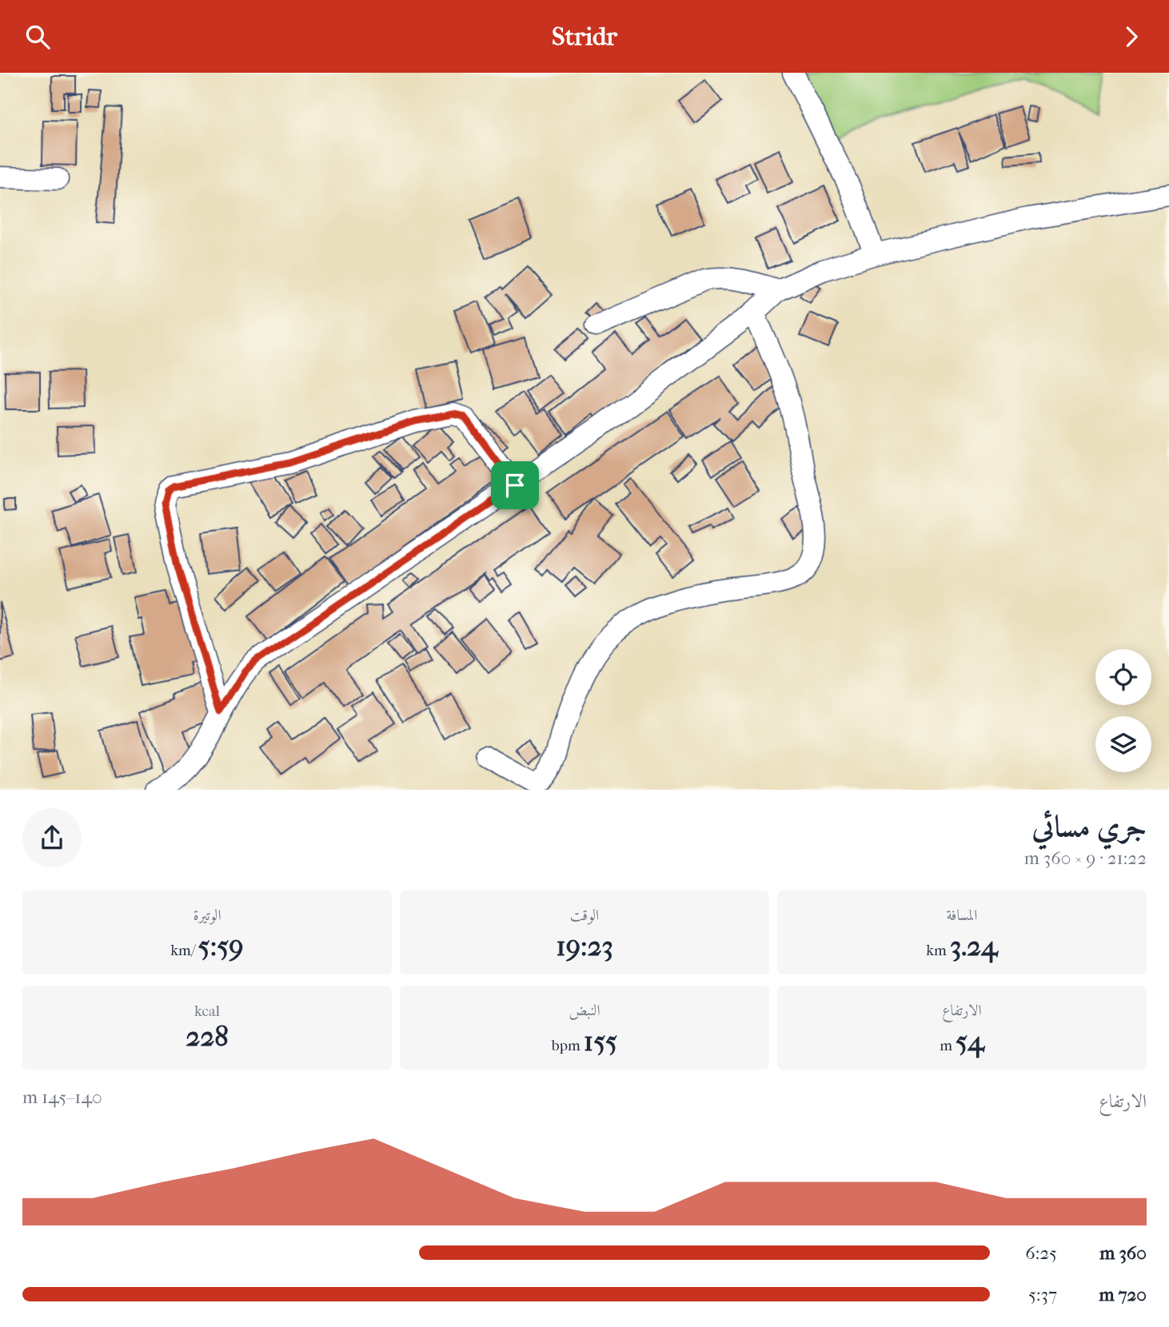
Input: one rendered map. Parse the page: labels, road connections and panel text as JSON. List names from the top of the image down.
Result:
{
  "page": {
    "header": "Stridr",
    "heading": ["جري مسائي", "21:22 · 9 × 360 m"],
    "stats": [
      ["المسافة", "3.24 km"],
      ["الوقت", "19:23"],
      ["الوتيرة", "5:59 /km"],
      ["الارتفاع", "54 m"],
      ["النبض", "155 bpm"],
      ["kcal", "228"]
    ],
    "chart": ["الارتفاع", "140–145 m"],
    "list": [
      {
        "name": "360 m",
        "note": "6:25"
      },
      {
        "name": "720 m",
        "note": "5:37"
      }
    ]
  }
}
